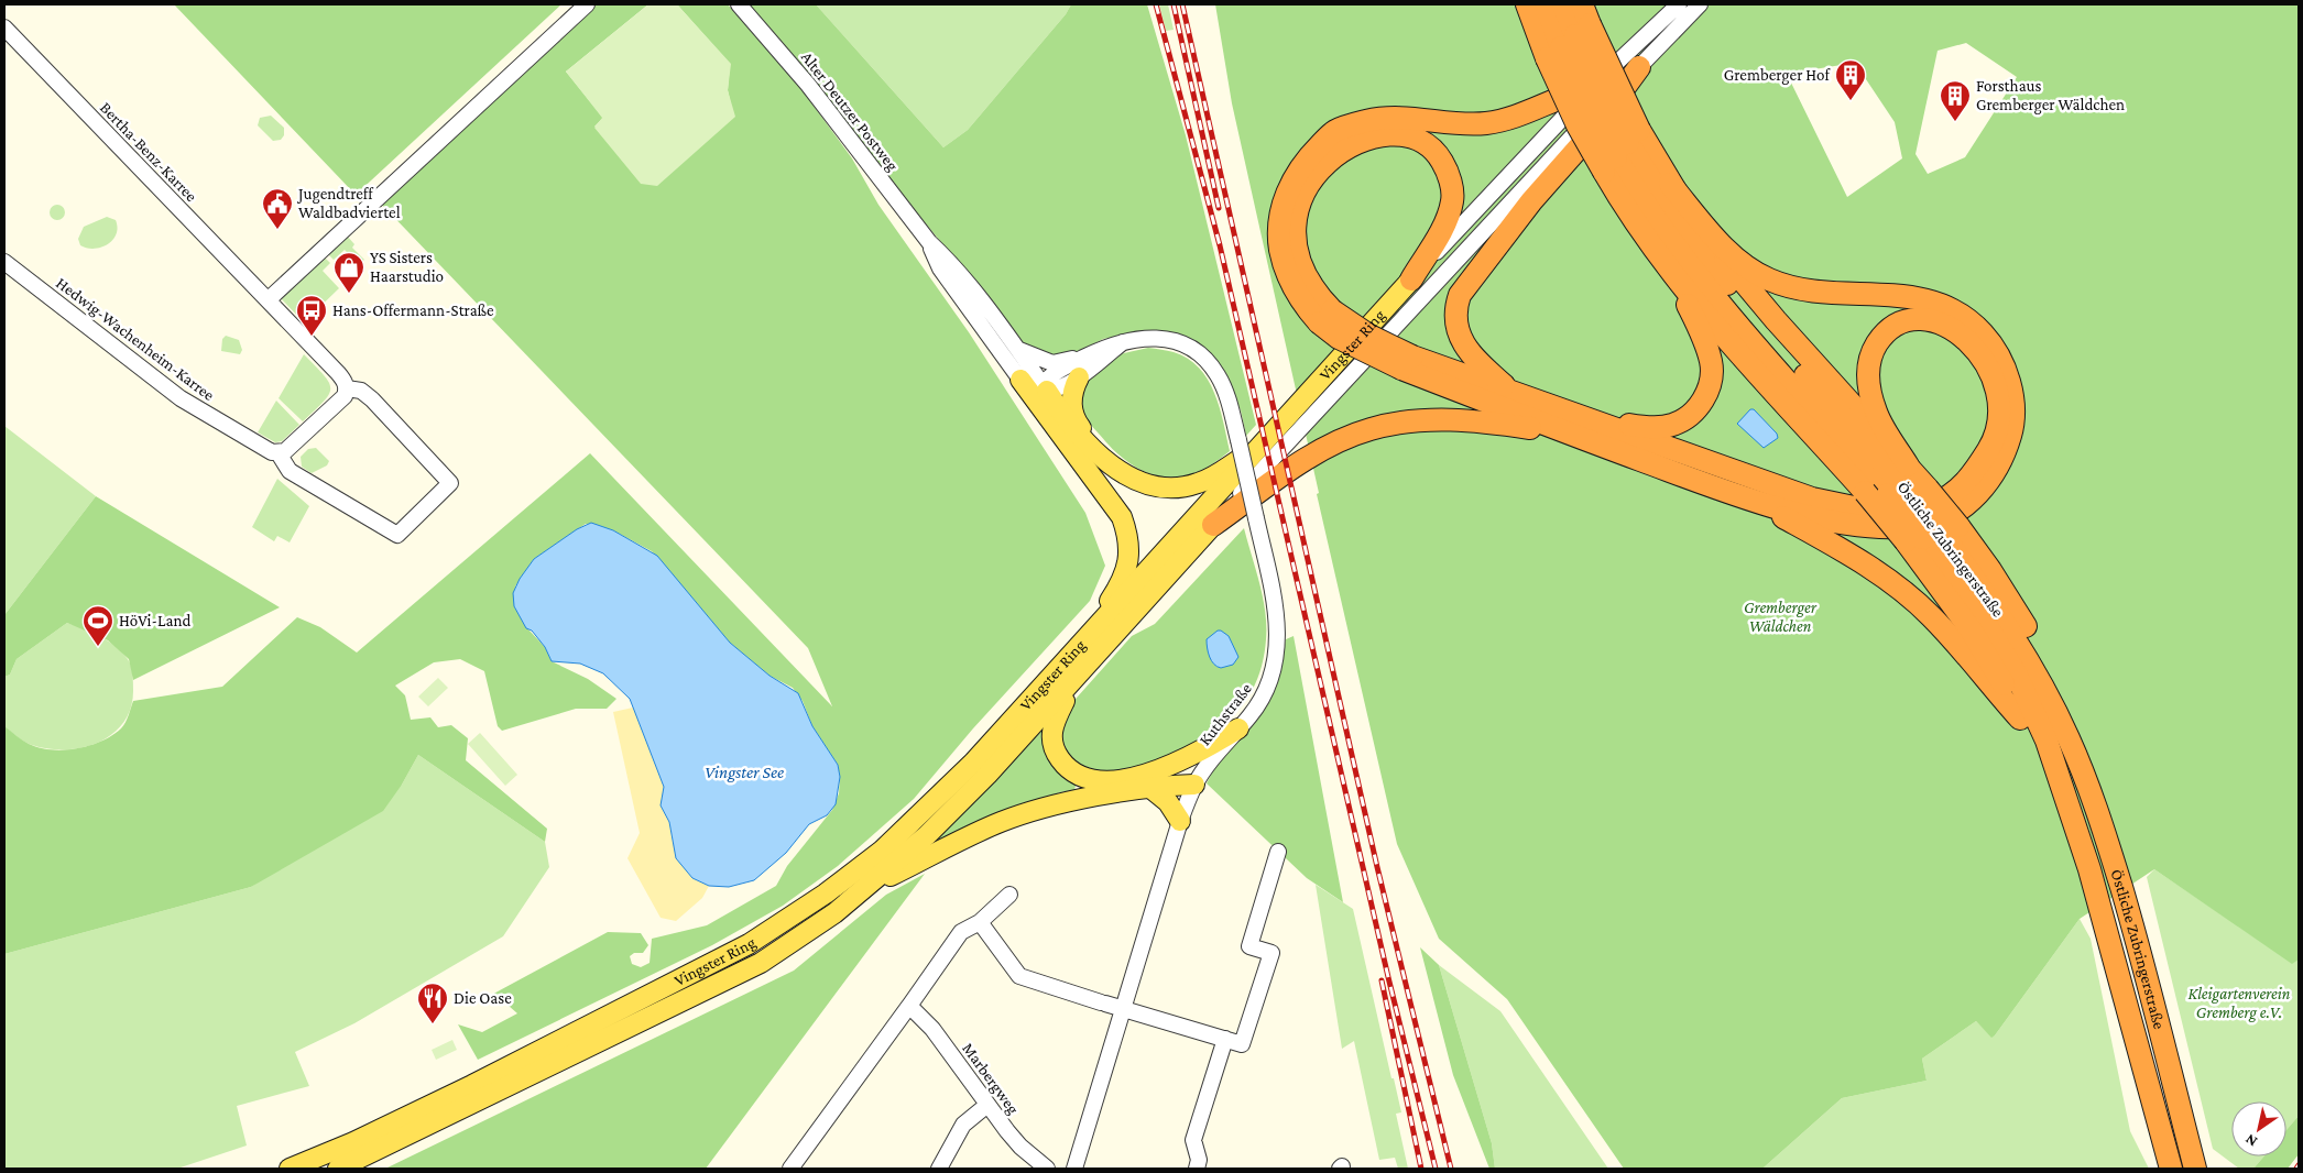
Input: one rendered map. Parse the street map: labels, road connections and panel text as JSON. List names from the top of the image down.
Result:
{
  "streets": {
    "highway": ["Östliche Zubringerstraße"],
    "main road": ["Vingster Ring"],
    "street": [
      "Alter Deutzer Postweg",
      "Bertha-Benz-Karree",
      "Hedwig-Wachenheim-Karree",
      "Kuthstraße",
      "Marbergweg"
    ]
  },
  "crossings": [
    ["Alter Deutzer Postweg", "Kuthstraße"]
  ],
  "water": ["Vingster See"],
  "parks": ["Gremberger Wäldchen", "Kleigartenverein Gremberg e.V."],
  "places": {
    "building": ["Gremberger Hof", "Forsthaus Gremberger Wäldchen"],
    "public building": ["Jugendtreff Waldbadviertel"],
    "shop": ["YS Sisters Haarstudio"],
    "bus stop": ["Hans-Offermann-Straße"],
    "sports": ["HöVi-Land"],
    "restaurant": ["Die Oase"]
  },
  "north": "bottom left"
}
